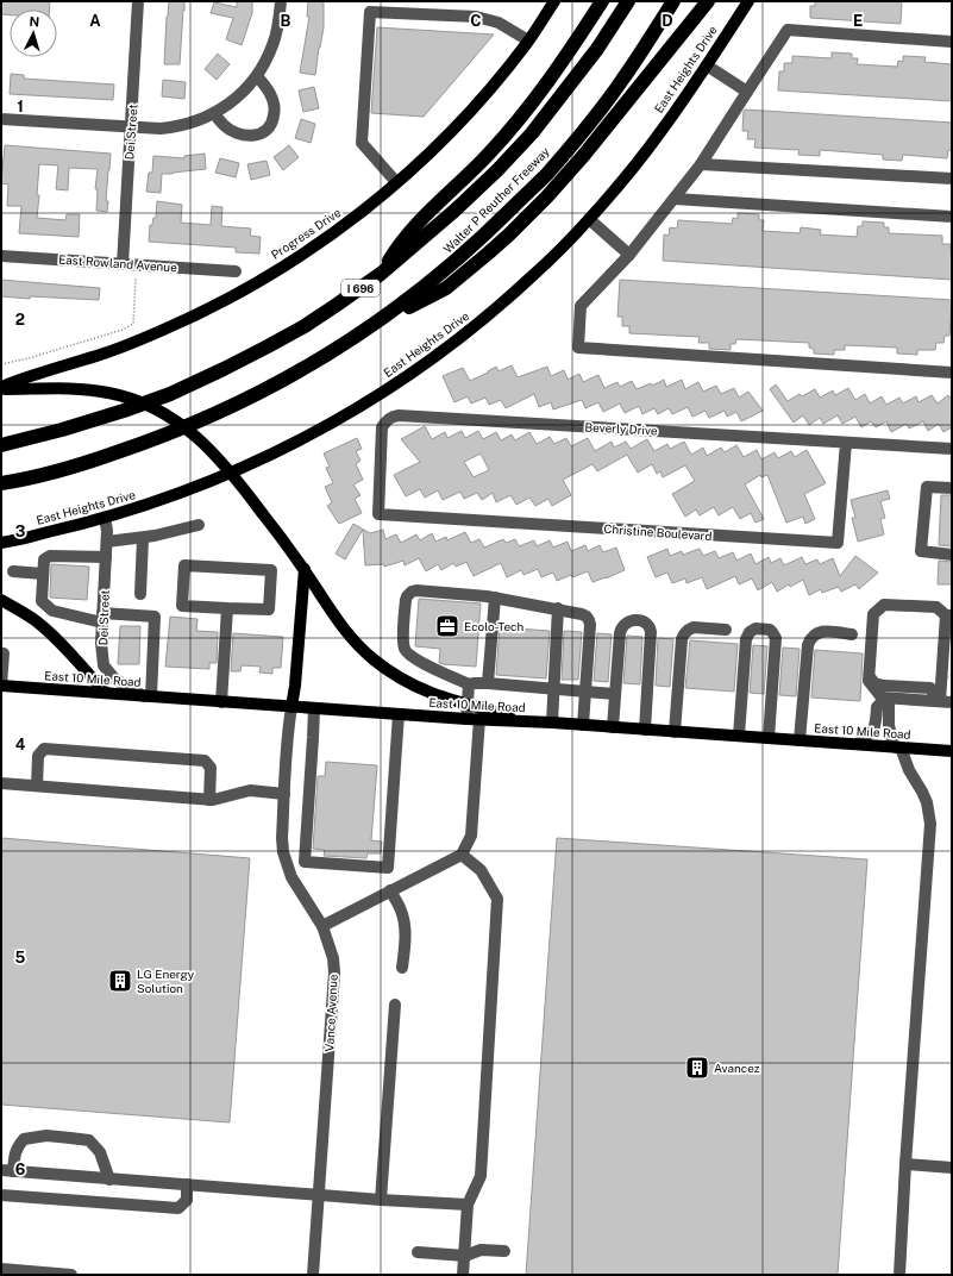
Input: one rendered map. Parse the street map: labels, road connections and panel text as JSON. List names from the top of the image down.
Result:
{
  "streets": {
    "highway": ["Walter P Reuther Freeway", "I 696"],
    "main road": ["East Heights Drive", "Progress Drive", "East 10 Mile Road"],
    "street": [
      "Dei Street",
      "East Rowland Avenue",
      "Beverly Drive",
      "Christine Boulevard",
      "Vance Avenue"
    ]
  },
  "crossings": [
    ["East Heights Drive", "Dei Street"],
    ["Dei Street", "East Rowland Avenue"],
    ["Dei Street", "East 10 Mile Road"],
    ["Beverly Drive", "Christine Boulevard"],
    ["East 10 Mile Road", "Vance Avenue"]
  ],
  "places": {
    "office": ["Ecolo-Tech"],
    "building": ["LG Energy Solution", "Avancez"]
  },
  "north": "top",
  "grid": {
    "columns": [
      "A",
      "B",
      "C",
      "D",
      "E"
    ],
    "rows": [
      "1",
      "2",
      "3",
      "4",
      "5",
      "6"
    ]
  }
}
